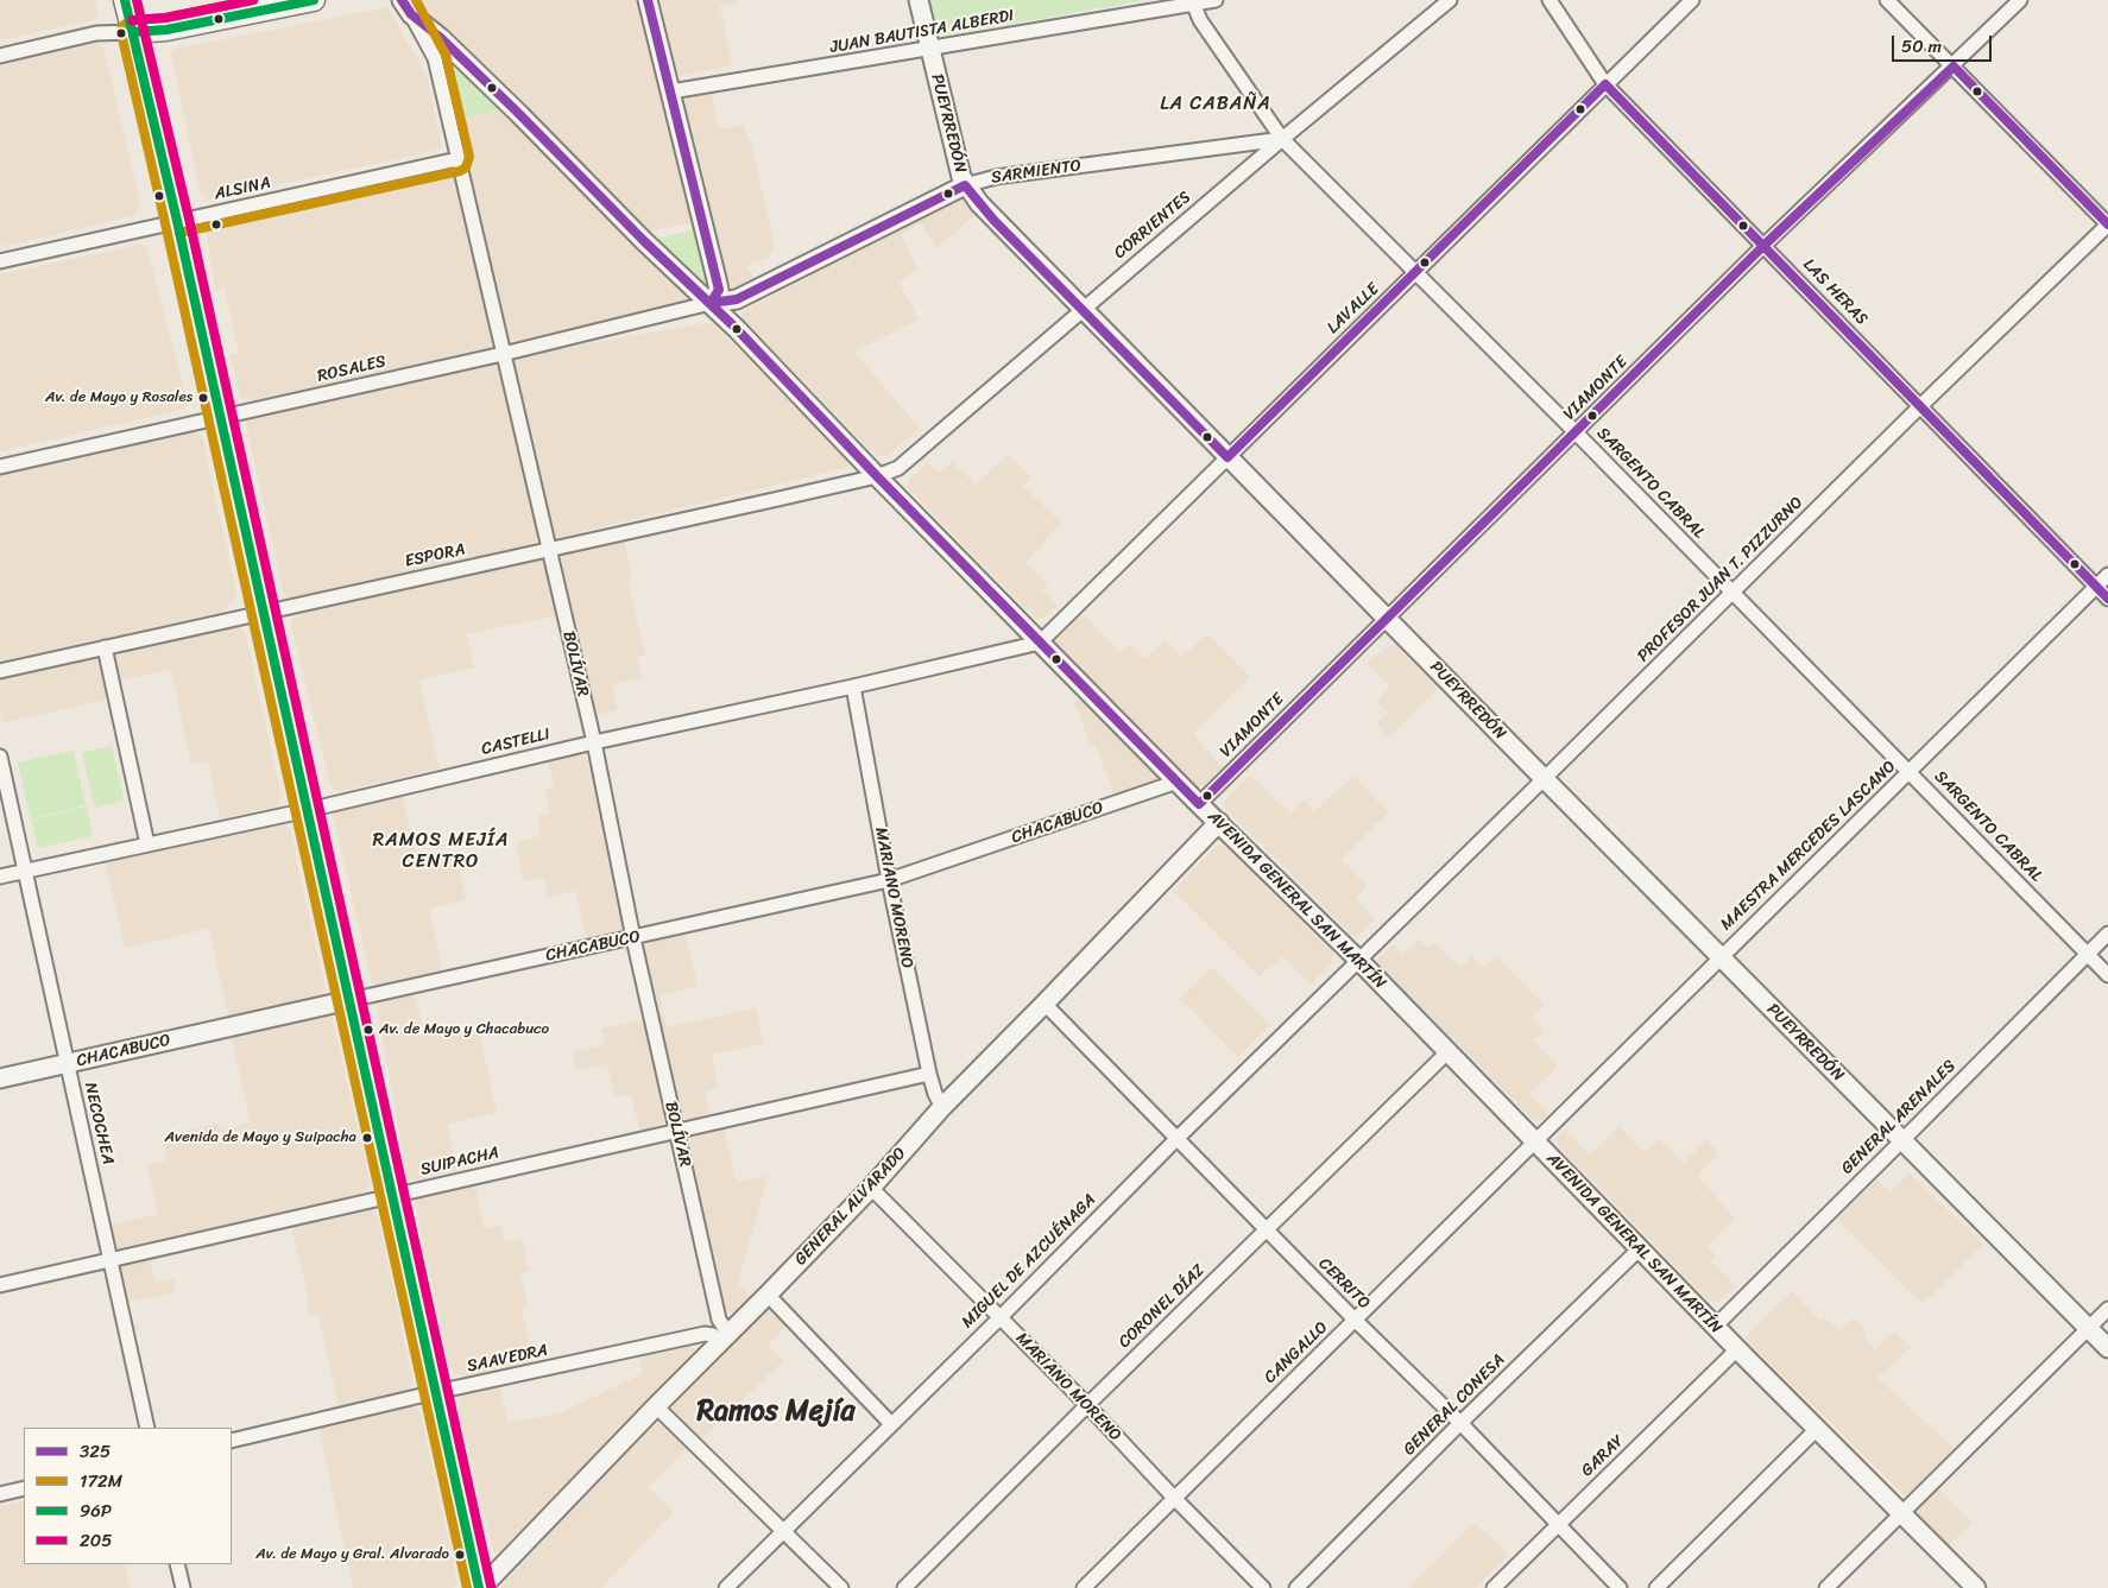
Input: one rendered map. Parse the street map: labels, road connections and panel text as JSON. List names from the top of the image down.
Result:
{
  "streets": {
    "street": [
      "JUAN BAUTISTA ALBERDI",
      "PUEYRREDÓN",
      "SARMIENTO",
      "ALSINA",
      "CORRIENTES",
      "LAS HERAS",
      "LAVALLE",
      "ROSALES",
      "VIAMONTE",
      "SARGENTO CABRAL",
      "ESPORA",
      "PROFESOR JUAN T. PIZZURNO",
      "BOLÍVAR",
      "CASTELLI",
      "CHACABUCO",
      "MAESTRA MERCEDES LASCANO",
      "MARIANO MORENO",
      "AVENIDA GENERAL SAN MARTÍN",
      "GENERAL ARENALES",
      "NECOCHEA",
      "SUIPACHA",
      "GENERAL ALVARADO",
      "MIGUEL DE AZCUÉNAGA",
      "CERRITO",
      "CORONEL DÍAZ",
      "CANGALLO",
      "SAAVEDRA",
      "GENERAL CONESA",
      "GARAY"
    ]
  },
  "crossings": [
    ["JUAN BAUTISTA ALBERDI", "PUEYRREDÓN"],
    ["JUAN BAUTISTA ALBERDI", "SARGENTO CABRAL"],
    ["PUEYRREDÓN", "SARMIENTO"],
    ["PUEYRREDÓN", "CORRIENTES"],
    ["PUEYRREDÓN", "LAVALLE"],
    ["PUEYRREDÓN", "VIAMONTE"],
    ["PUEYRREDÓN", "PROFESOR JUAN T. PIZZURNO"],
    ["PUEYRREDÓN", "MAESTRA MERCEDES LASCANO"],
    ["PUEYRREDÓN", "GENERAL ARENALES"],
    ["SARMIENTO", "CORRIENTES"],
    ["SARMIENTO", "ROSALES"],
    ["SARMIENTO", "SARGENTO CABRAL"],
    ["SARMIENTO", "AVENIDA GENERAL SAN MARTÍN"],
    ["ALSINA", "BOLÍVAR"],
    ["CORRIENTES", "SARGENTO CABRAL"],
    ["CORRIENTES", "ESPORA"],
    ["CORRIENTES", "AVENIDA GENERAL SAN MARTÍN"],
    ["LAS HERAS", "LAVALLE"],
    ["LAS HERAS", "VIAMONTE"],
    ["LAS HERAS", "PROFESOR JUAN T. PIZZURNO"],
    ["LAS HERAS", "MAESTRA MERCEDES LASCANO"],
    ["LAVALLE", "SARGENTO CABRAL"],
    ["LAVALLE", "CASTELLI"],
    ["LAVALLE", "AVENIDA GENERAL SAN MARTÍN"],
    ["ROSALES", "BOLÍVAR"],
    ["ROSALES", "AVENIDA GENERAL SAN MARTÍN"],
    ["VIAMONTE", "SARGENTO CABRAL"],
    ["VIAMONTE", "AVENIDA GENERAL SAN MARTÍN"],
    ["SARGENTO CABRAL", "PROFESOR JUAN T. PIZZURNO"],
    ["SARGENTO CABRAL", "MAESTRA MERCEDES LASCANO"],
    ["SARGENTO CABRAL", "GENERAL ARENALES"],
    ["ESPORA", "BOLÍVAR"],
    ["ESPORA", "AVENIDA GENERAL SAN MARTÍN"],
    ["PROFESOR JUAN T. PIZZURNO", "AVENIDA GENERAL SAN MARTÍN"],
    ["PROFESOR JUAN T. PIZZURNO", "MIGUEL DE AZCUÉNAGA"],
    ["BOLÍVAR", "CASTELLI"],
    ["BOLÍVAR", "CHACABUCO"],
    ["BOLÍVAR", "AVENIDA GENERAL SAN MARTÍN"],
    ["BOLÍVAR", "SUIPACHA"],
    ["BOLÍVAR", "GENERAL ALVARADO"],
    ["BOLÍVAR", "SAAVEDRA"],
    ["CASTELLI", "MARIANO MORENO"],
    ["CASTELLI", "AVENIDA GENERAL SAN MARTÍN"],
    ["CASTELLI", "NECOCHEA"],
    ["CHACABUCO", "MARIANO MORENO"],
    ["CHACABUCO", "AVENIDA GENERAL SAN MARTÍN"],
    ["CHACABUCO", "NECOCHEA"],
    ["MAESTRA MERCEDES LASCANO", "AVENIDA GENERAL SAN MARTÍN"],
    ["MAESTRA MERCEDES LASCANO", "CANGALLO"],
    ["MARIANO MORENO", "SUIPACHA"],
    ["MARIANO MORENO", "GENERAL ALVARADO"],
    ["MARIANO MORENO", "MIGUEL DE AZCUÉNAGA"],
    ["MARIANO MORENO", "CORONEL DÍAZ"],
    ["MARIANO MORENO", "CANGALLO"],
    ["AVENIDA GENERAL SAN MARTÍN", "GENERAL ARENALES"],
    ["AVENIDA GENERAL SAN MARTÍN", "GENERAL ALVARADO"],
    ["AVENIDA GENERAL SAN MARTÍN", "MIGUEL DE AZCUÉNAGA"],
    ["AVENIDA GENERAL SAN MARTÍN", "CORONEL DÍAZ"],
    ["AVENIDA GENERAL SAN MARTÍN", "CANGALLO"],
    ["AVENIDA GENERAL SAN MARTÍN", "GENERAL CONESA"],
    ["AVENIDA GENERAL SAN MARTÍN", "GARAY"],
    ["NECOCHEA", "SUIPACHA"],
    ["GENERAL ALVARADO", "CERRITO"],
    ["GENERAL ALVARADO", "SAAVEDRA"],
    ["MIGUEL DE AZCUÉNAGA", "CERRITO"],
    ["CERRITO", "CORONEL DÍAZ"],
    ["CERRITO", "CANGALLO"],
    ["CERRITO", "GENERAL CONESA"],
    ["CERRITO", "GARAY"]
  ],
  "districts": ["LA CABAÑA", "RAMOS MEJÍA CENTRO", "Ramos Mejía"],
  "places": [
    "Av. de Mayo y Rosales",
    "Av. de Mayo y Chacabuco",
    "Avenida de Mayo y Suipacha",
    "Av. de Mayo y Gral. Alvarado"
  ],
  "lines": [
    "transit line 325",
    "transit line 172M",
    "transit line 96P",
    "transit line 205"
  ],
  "legend": [
    "325",
    "172M",
    "96P",
    "205"
  ],
  "scale_bar": "50 m"
}
